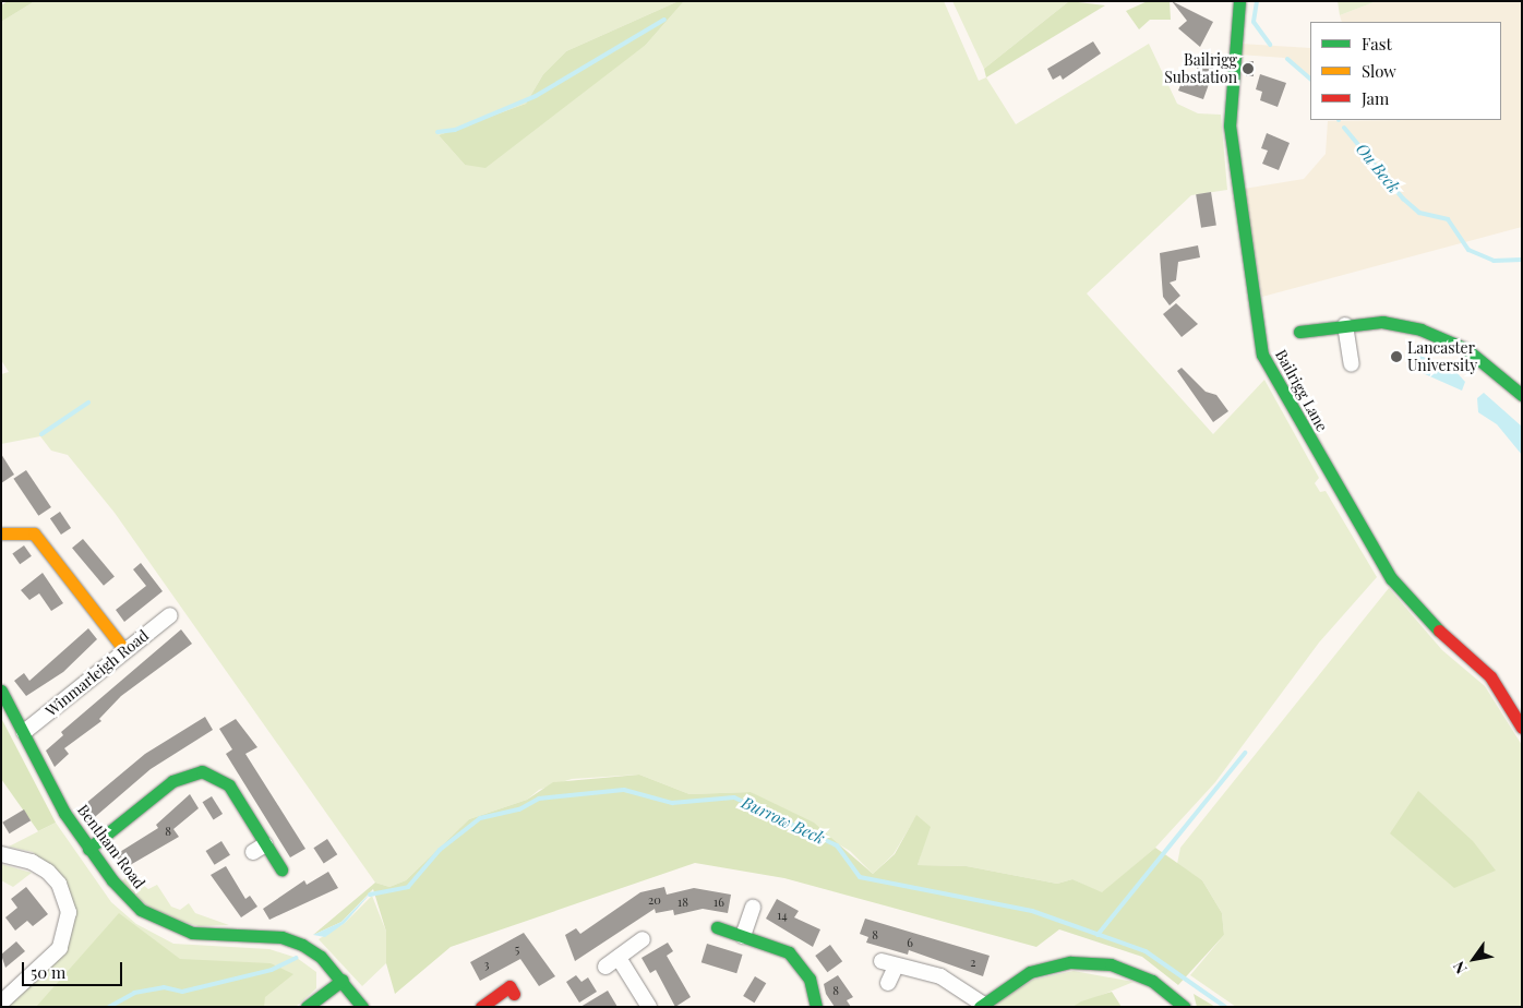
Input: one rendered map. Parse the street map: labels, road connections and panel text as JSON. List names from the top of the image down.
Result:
{
  "streets": {
    "street": ["Bailrigg Lane", "Winmarleigh Road", "Bentham Road"]
  },
  "crossings": [
    ["Winmarleigh Road", "Bentham Road"]
  ],
  "water": ["Ou Beck", "Burrow Beck"],
  "places": ["Bailrigg Substation", "Lancaster University"],
  "house_numbers": [
    "8",
    "20",
    "18",
    "16",
    "14",
    "8",
    "6",
    "5",
    "2",
    "3",
    "8"
  ],
  "legend": ["Fast", "Slow", "Jam"],
  "scale_bar": "50 m",
  "north": "bottom left"
}
